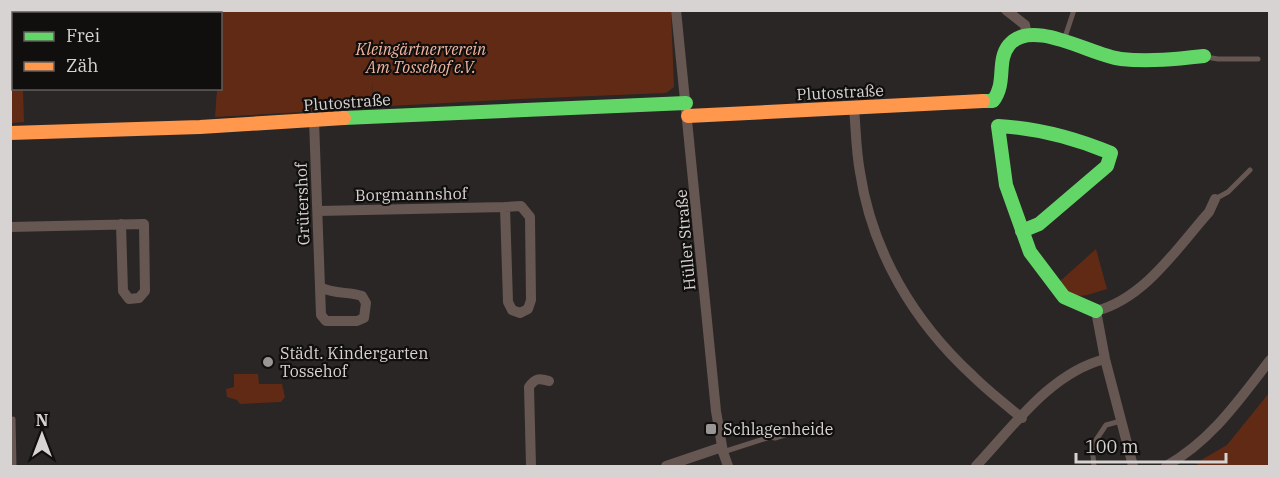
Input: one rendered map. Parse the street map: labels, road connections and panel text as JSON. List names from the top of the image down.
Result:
{
  "streets": {
    "street": [
      "Plutostraße",
      "Borgmannshof",
      "Grütershof",
      "Hüller Straße"
    ]
  },
  "crossings": [
    ["Plutostraße", "Grütershof"],
    ["Plutostraße", "Hüller Straße"],
    ["Borgmannshof", "Grütershof"]
  ],
  "parks": ["Kleingärtnerverein Am Tossehof e.V."],
  "places": {
    "other": ["Städt. Kindergarten Tossehof"],
    "transit": ["Schlagenheide"]
  },
  "legend": ["Frei", "Zäh"],
  "scale_bar": "100 m",
  "north": "top"
}
